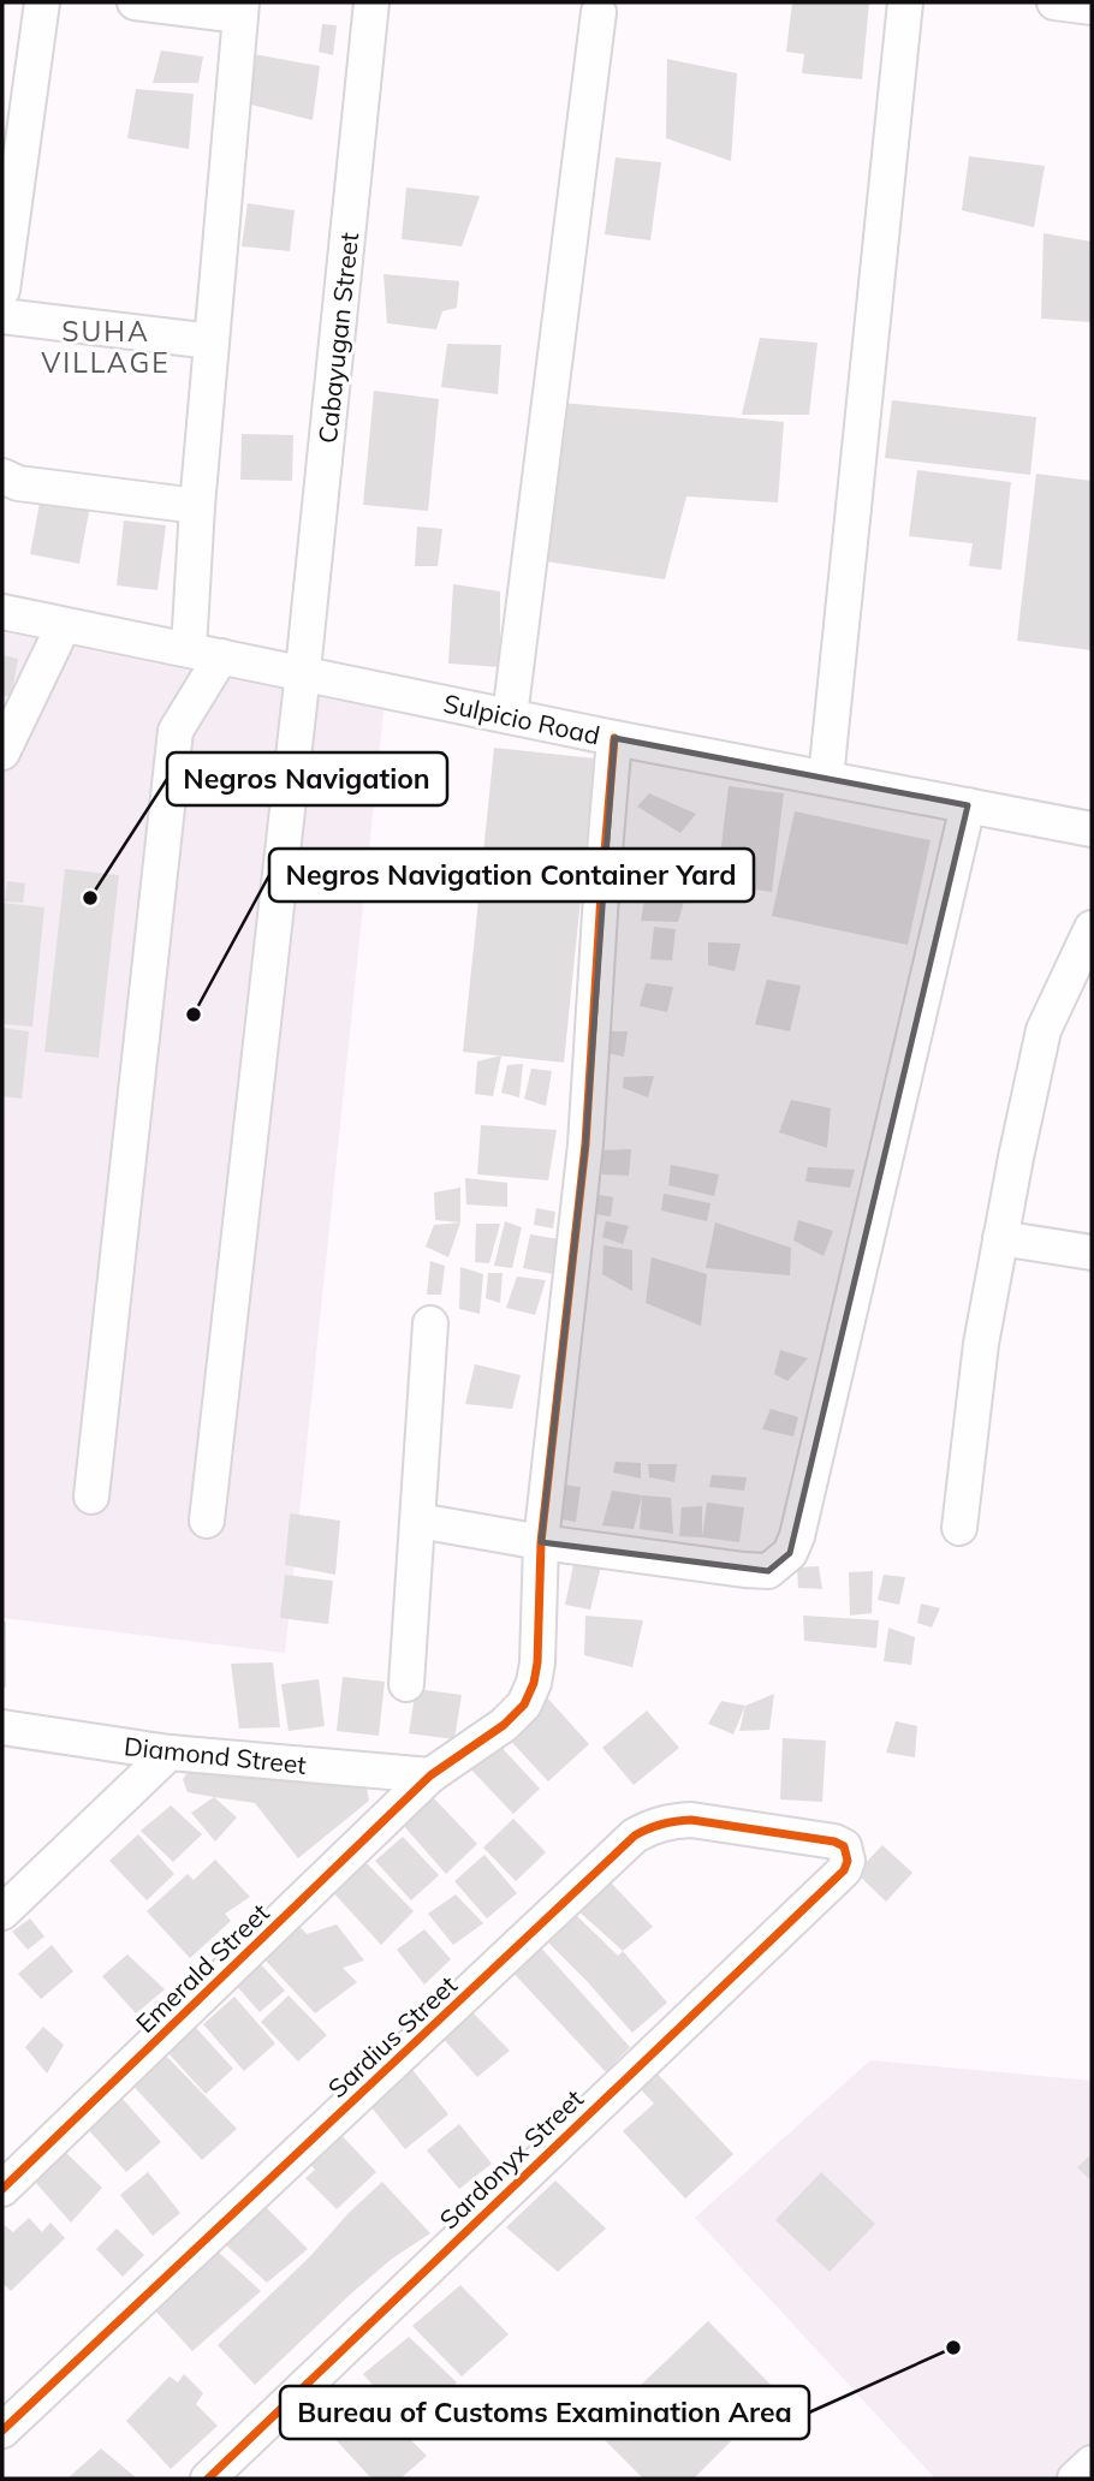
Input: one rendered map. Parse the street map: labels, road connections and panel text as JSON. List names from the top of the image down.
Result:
{
  "streets": {
    "street": [
      "Cabayugan Street",
      "Sulpicio Road",
      "Diamond Street",
      "Emerald Street",
      "Sardius Street",
      "Sardonyx Street"
    ]
  },
  "crossings": [
    ["Cabayugan Street", "Sulpicio Road"],
    ["Sulpicio Road", "Emerald Street"],
    ["Diamond Street", "Emerald Street"],
    ["Sardius Street", "Sardonyx Street"]
  ],
  "districts": ["SUHA VILLAGE"],
  "places": ["Negros Navigation", "Negros Navigation Container Yard", "Bureau of Customs Examination Area"]
}
